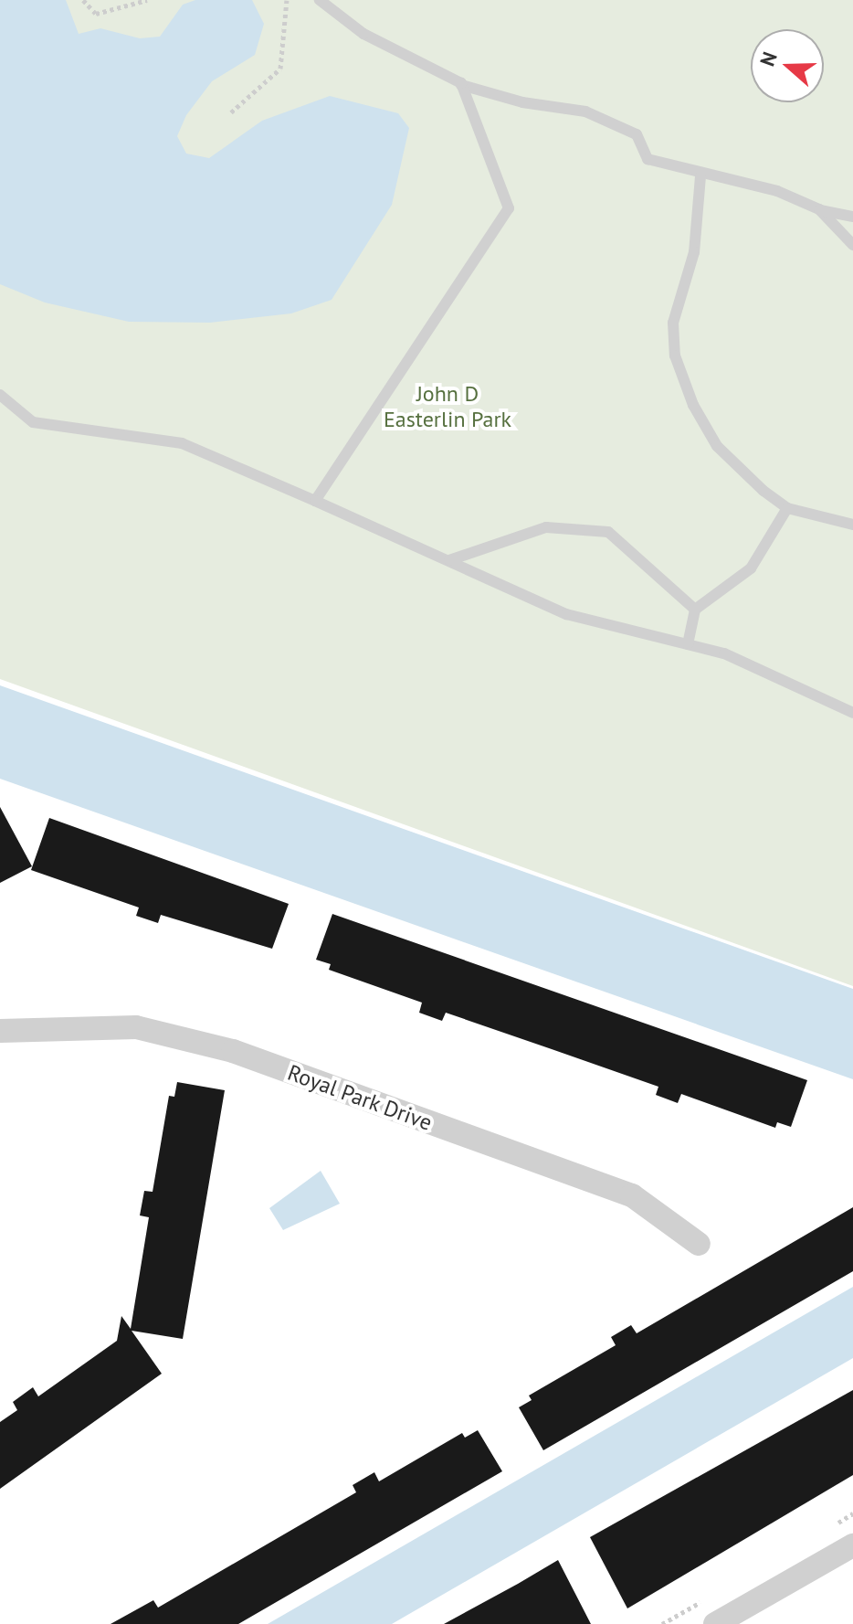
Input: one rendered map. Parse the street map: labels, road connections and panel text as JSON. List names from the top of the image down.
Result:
{
  "streets": {
    "street": ["Royal Park Drive"]
  },
  "parks": ["John D Easterlin Park"],
  "north": "left"
}
